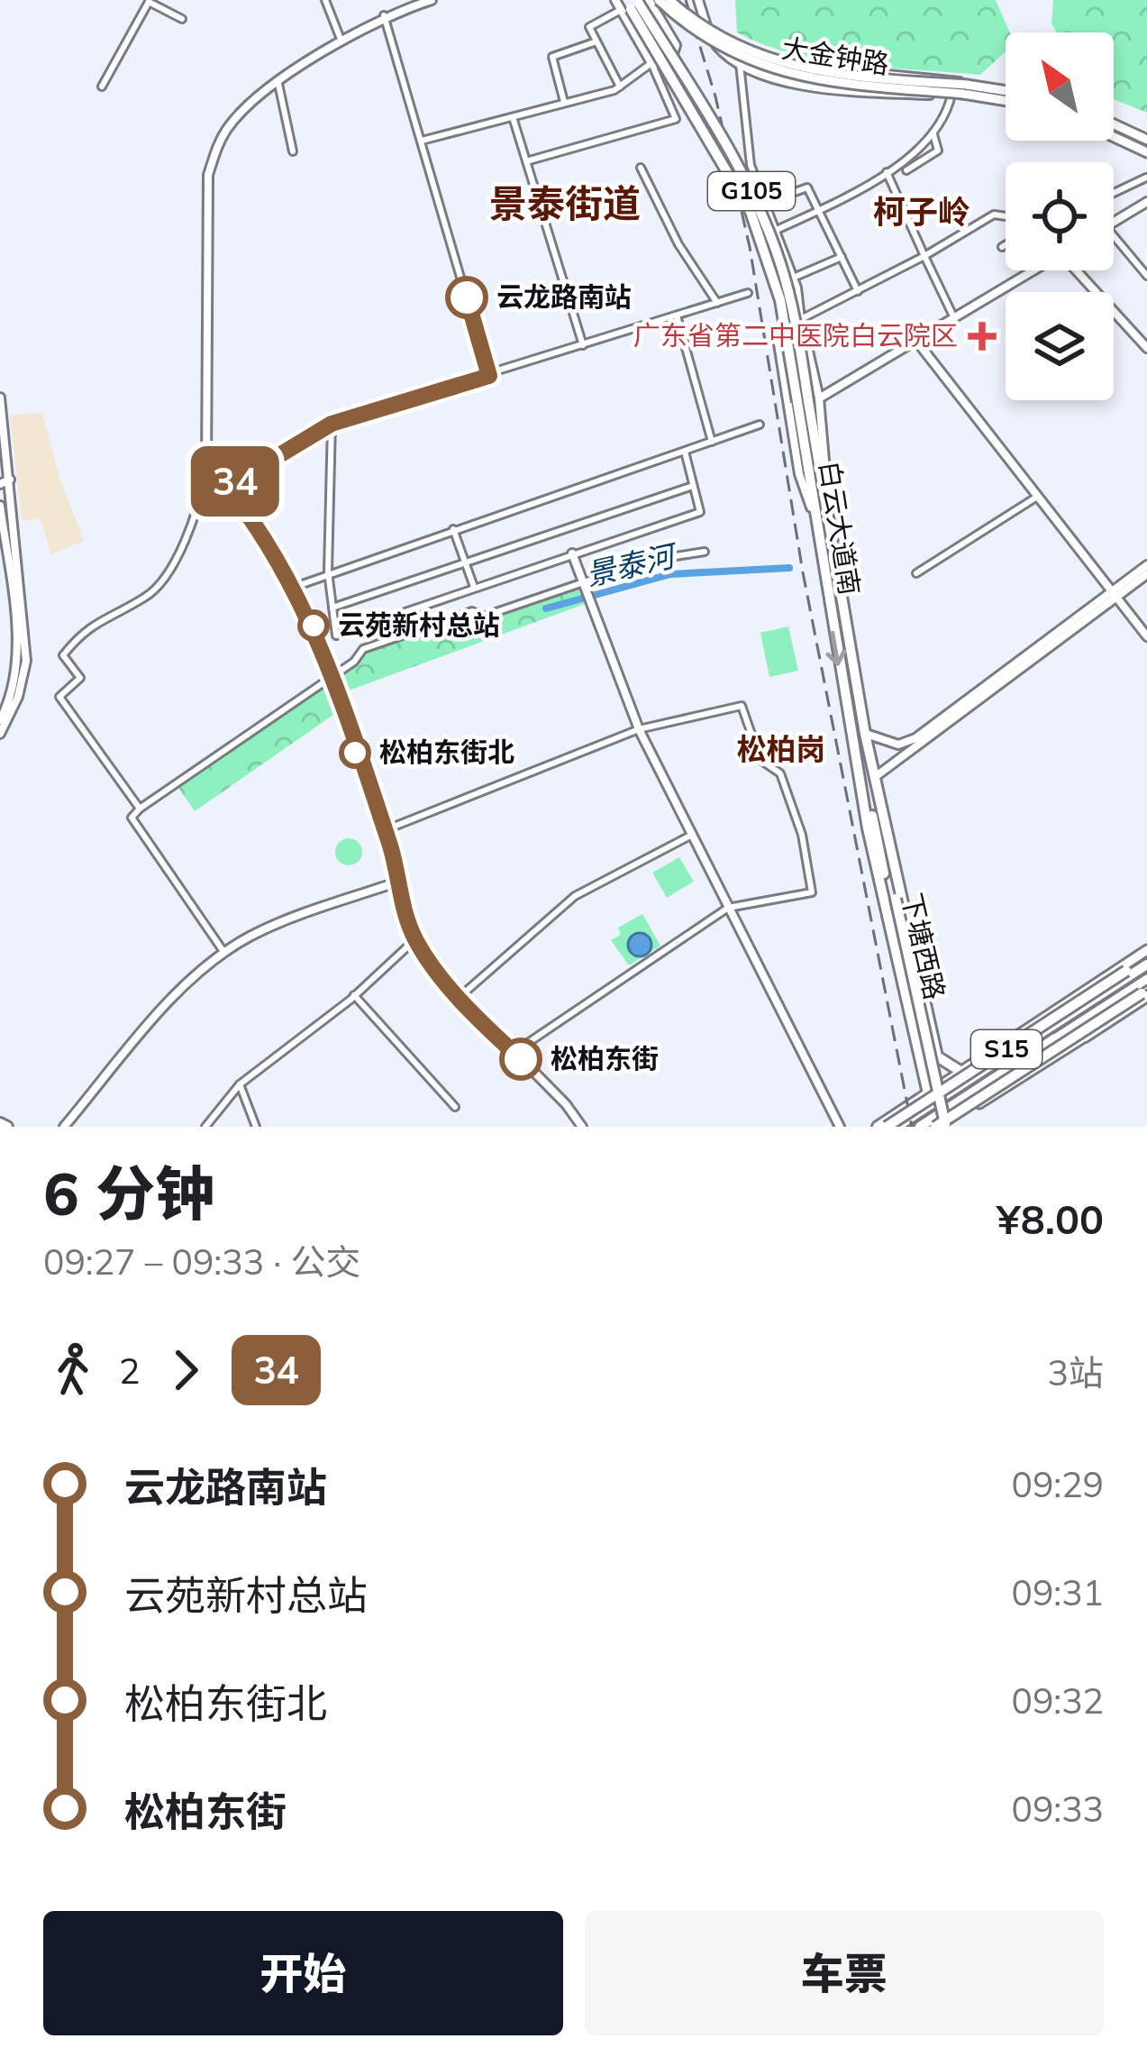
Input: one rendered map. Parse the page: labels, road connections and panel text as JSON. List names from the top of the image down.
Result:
{
  "streets": {
    "highway": [
      "G105",
      "白云大道南",
      "下塘西路",
      "S15"
    ],
    "main road": ["大金钟路"]
  },
  "crossings": [
    ["白云大道南", "下塘西路"],
    ["下塘西路", "S15"]
  ],
  "districts": ["景泰街道", "柯子岭", "松柏岗"],
  "water": ["景泰河"],
  "places": {
    "other": [
      "云龙路南站",
      "云苑新村总站",
      "松柏东街北",
      "松柏东街"
    ],
    "health": ["广东省第二中医院白云院区"]
  },
  "lines": ["bus line 34"],
  "north": "top left",
  "page": {
    "on_map": "34",
    "heading": ["6 分钟", "09:27 – 09:33 · 公交", "¥8.00"],
    "legs": ["2", "34", "3站"],
    "list": [
      {
        "name": "云龙路南站",
        "value": "09:29"
      },
      {
        "name": "云苑新村总站",
        "value": "09:31"
      },
      {
        "name": "松柏东街北",
        "value": "09:32"
      },
      {
        "name": "松柏东街",
        "value": "09:33"
      }
    ],
    "buttons": ["开始", "车票"]
  }
}
